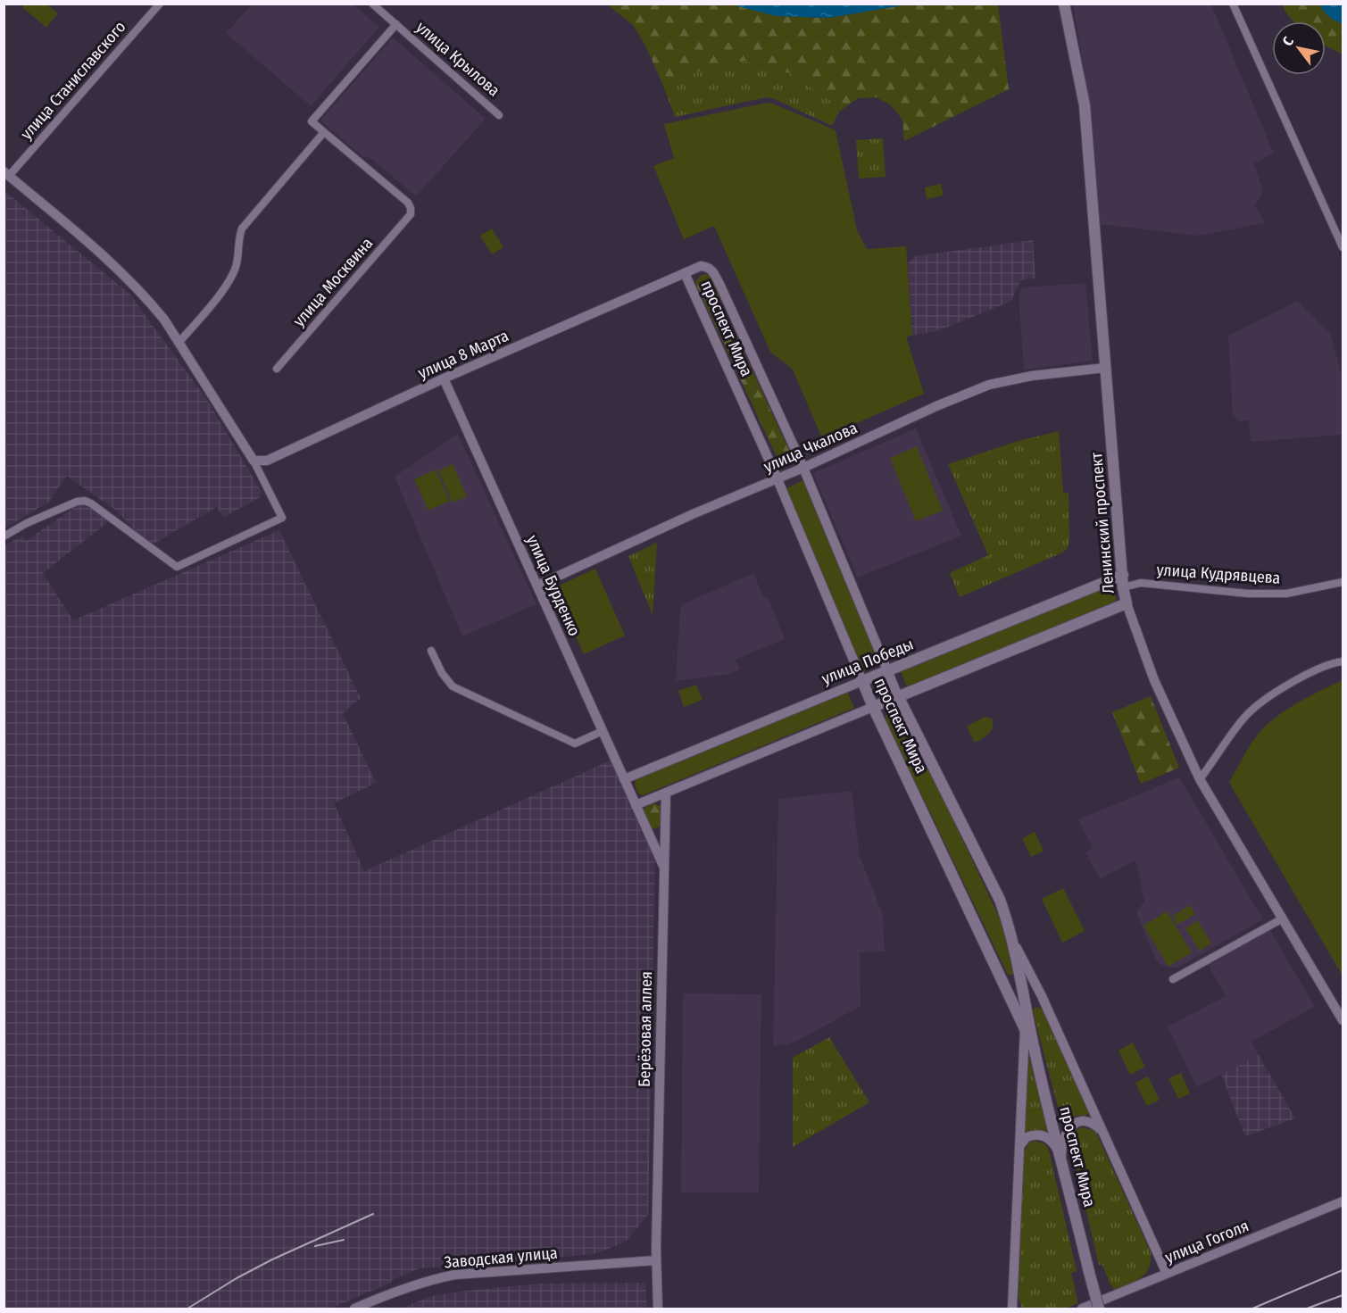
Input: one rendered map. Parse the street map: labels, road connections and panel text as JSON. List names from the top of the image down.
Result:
{
  "streets": {
    "main road": ["проспект Мира", "Ленинский проспект", "улица Победы"],
    "street": [
      "улица Крылова",
      "улица Станиславского",
      "улица Москвина",
      "улица 8 Марта",
      "улица Чкалова",
      "улица Кудрявцева",
      "улица Бурденко",
      "Берёзовая аллея",
      "улица Гоголя",
      "Заводская улица"
    ]
  },
  "crossings": [
    ["проспект Мира", "улица 8 Марта"],
    ["проспект Мира", "улица Чкалова"],
    ["проспект Мира", "улица Победы"],
    ["улица 8 Марта", "улица Бурденко"],
    ["улица Чкалова", "Ленинский проспект"],
    ["улица Чкалова", "улица Бурденко"],
    ["Ленинский проспект", "улица Кудрявцева"],
    ["Ленинский проспект", "улица Победы"],
    ["улица Бурденко", "улица Победы"],
    ["улица Бурденко", "Берёзовая аллея"],
    ["Берёзовая аллея", "Заводская улица"]
  ],
  "north": "top left"
}
